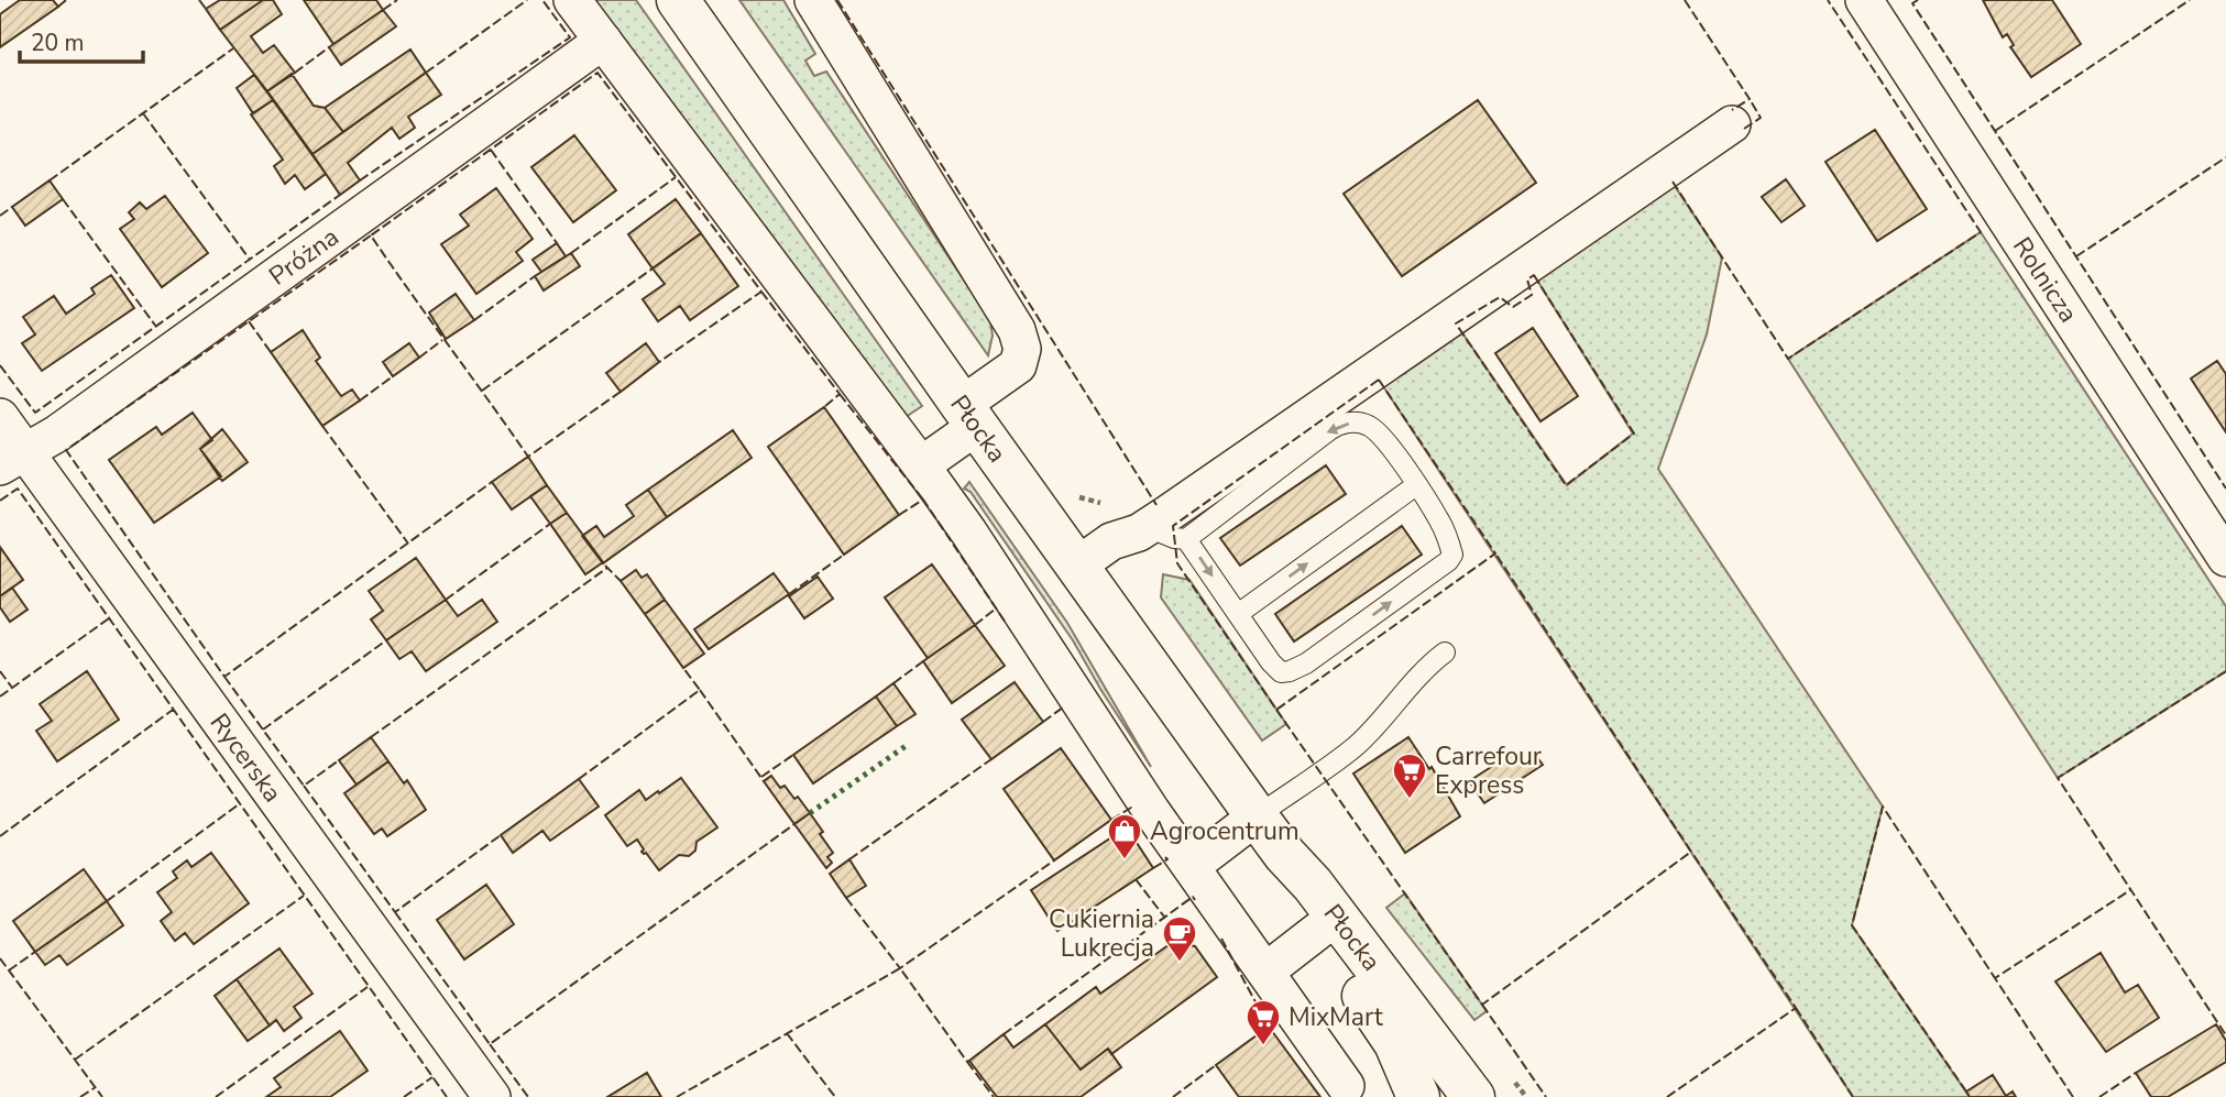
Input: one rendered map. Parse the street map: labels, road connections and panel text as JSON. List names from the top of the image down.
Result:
{
  "streets": {
    "street": [
      "Próżna",
      "Rolnicza",
      "Płocka",
      "Rycerska"
    ]
  },
  "crossings": [
    ["Próżna", "Rycerska"]
  ],
  "places": {
    "supermarket": ["Carrefour Express", "MixMart"],
    "shop": ["Agrocentrum"],
    "cafe": ["Cukiernia Lukrecja"]
  },
  "scale_bar": "20 m"
}
